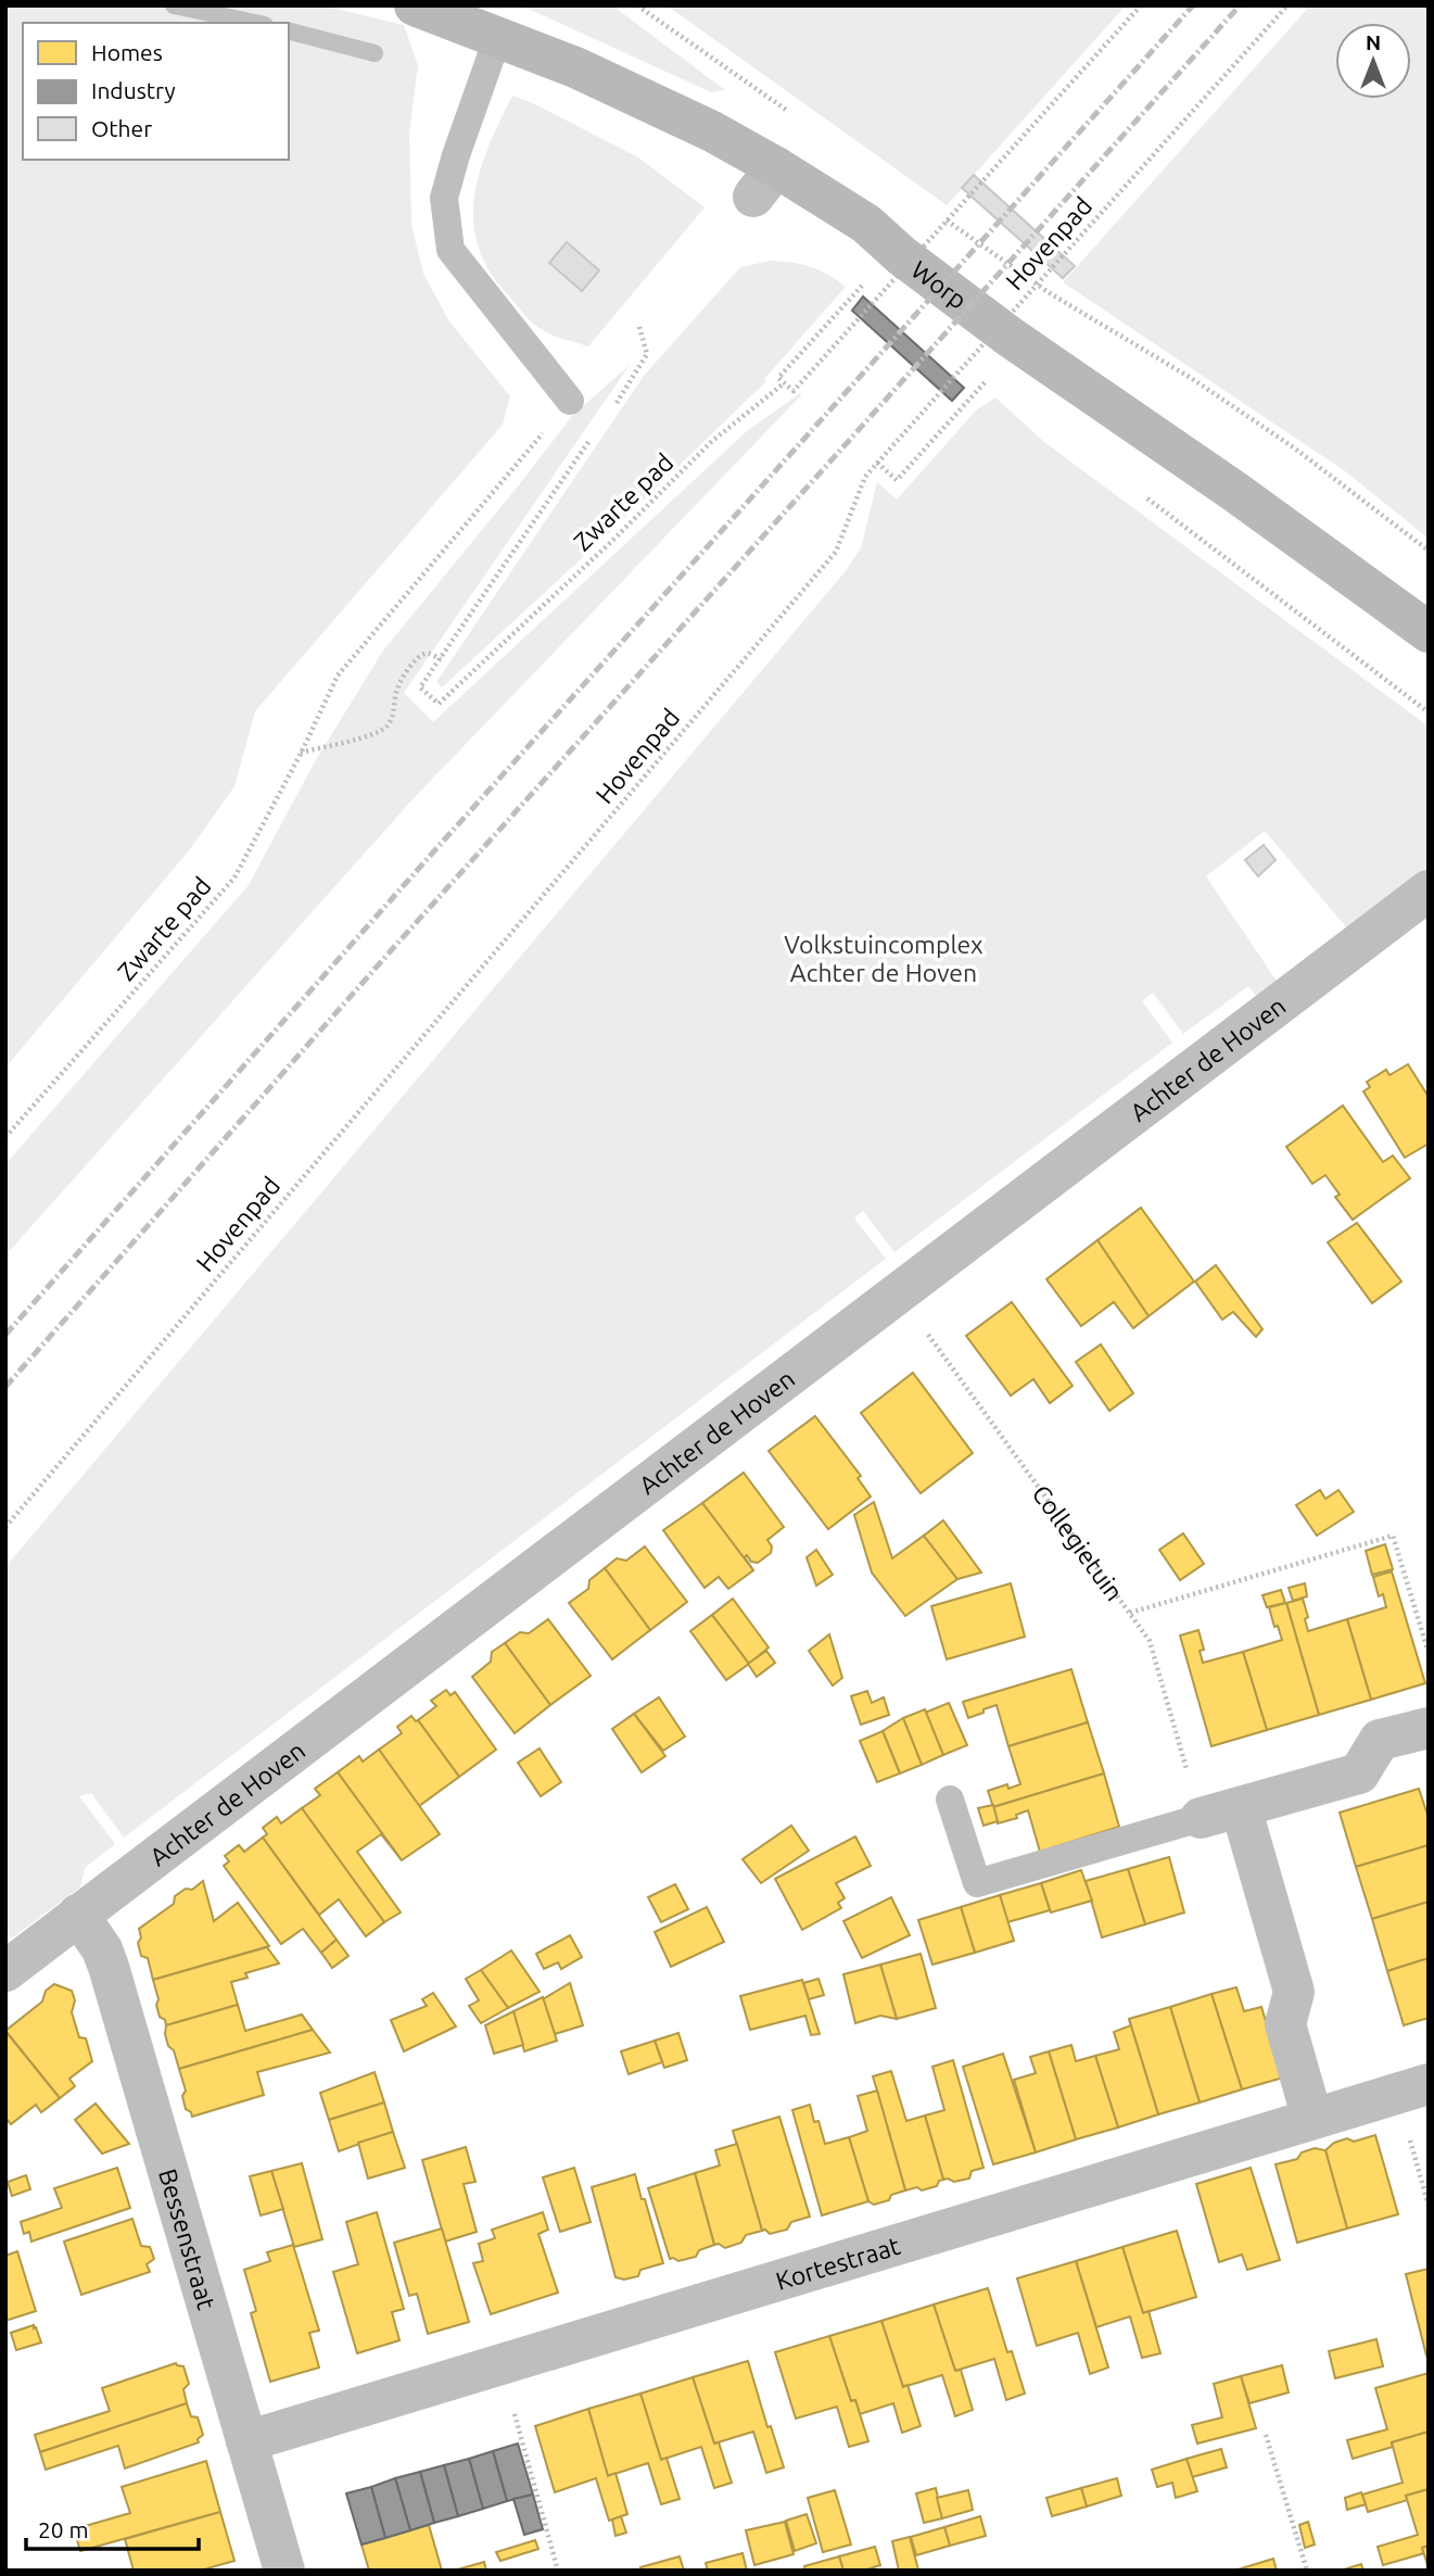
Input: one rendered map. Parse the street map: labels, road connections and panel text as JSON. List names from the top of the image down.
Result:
{
  "streets": {
    "street": [
      "Worp",
      "Achter de Hoven",
      "Bessenstraat",
      "Kortestraat"
    ],
    "path": ["Hovenpad", "Zwarte pad", "Collegietuin"]
  },
  "crossings": [
    ["Achter de Hoven", "Collegietuin"],
    ["Achter de Hoven", "Bessenstraat"],
    ["Bessenstraat", "Kortestraat"]
  ],
  "parks": ["Volkstuincomplex Achter de Hoven"],
  "legend": ["Homes", "Industry", "Other"],
  "scale_bar": "20 m",
  "north": "top"
}
